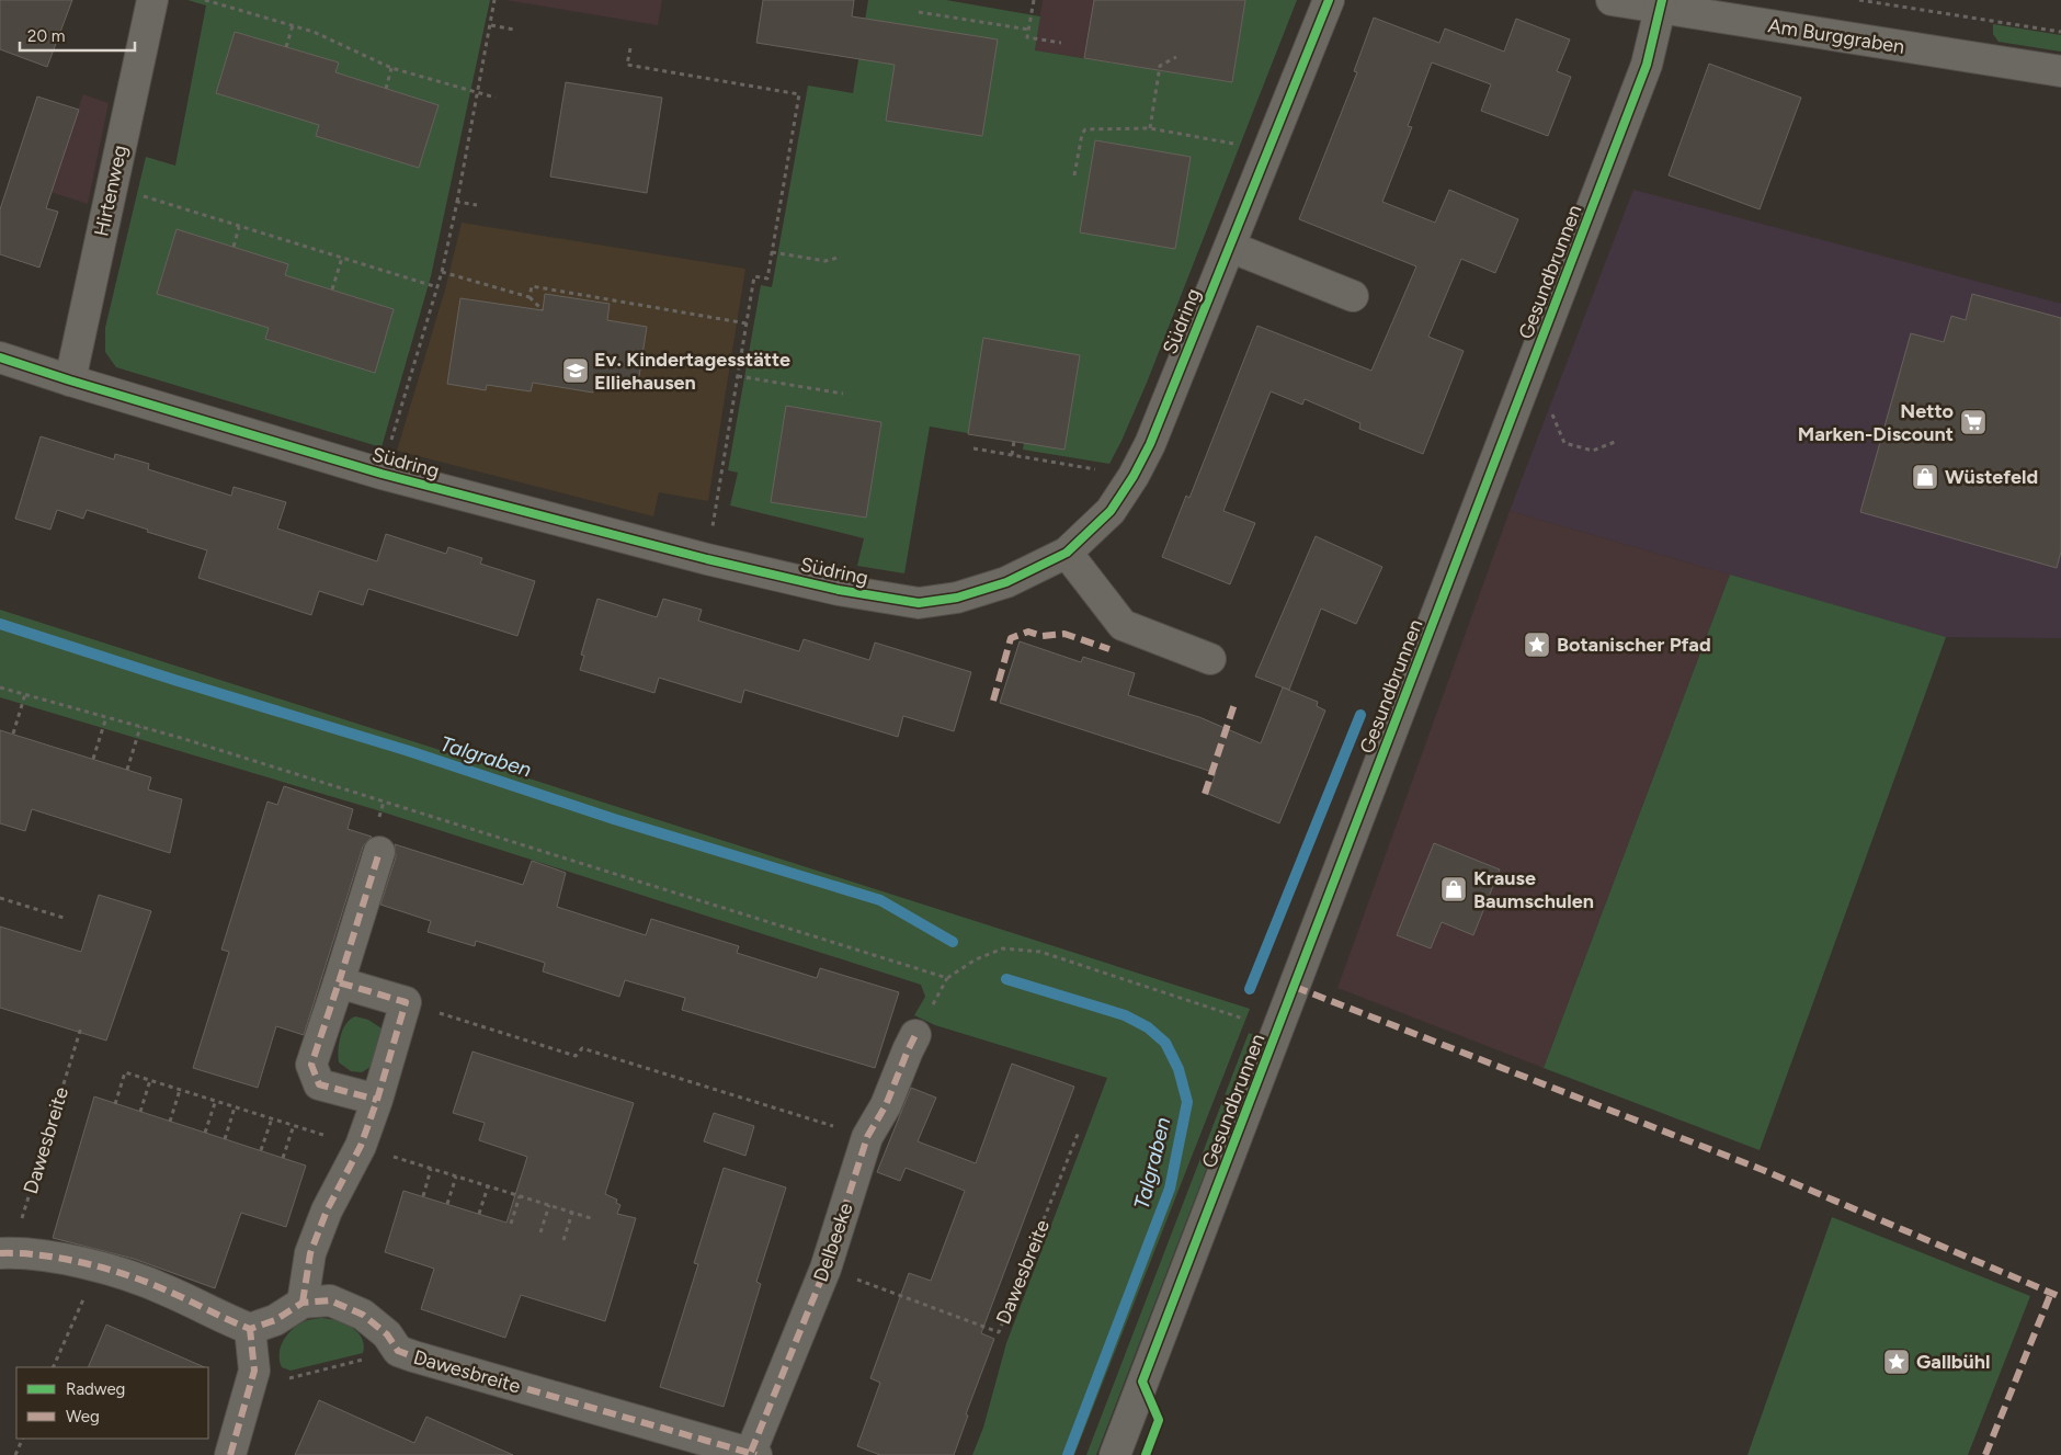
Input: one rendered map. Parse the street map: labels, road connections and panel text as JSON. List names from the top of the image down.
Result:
{
  "streets": {
    "street": [
      "Am Burggraben",
      "Hirtenweg",
      "Gesundbrunnen",
      "Südring",
      "Dawesbreite",
      "Delbeeke"
    ]
  },
  "crossings": [
    ["Am Burggraben", "Gesundbrunnen"],
    ["Hirtenweg", "Südring"],
    ["Dawesbreite", "Delbeeke"]
  ],
  "water": ["Talgraben"],
  "places": {
    "school or university": ["Ev. Kindertagesstätte Elliehausen"],
    "supermarket": ["Netto Marken-Discount"],
    "shop": ["Wüstefeld", "Krause Baumschulen"],
    "place": ["Botanischer Pfad", "Gallbühl"]
  },
  "legend": ["Radweg", "Weg"],
  "scale_bar": "20 m"
}
